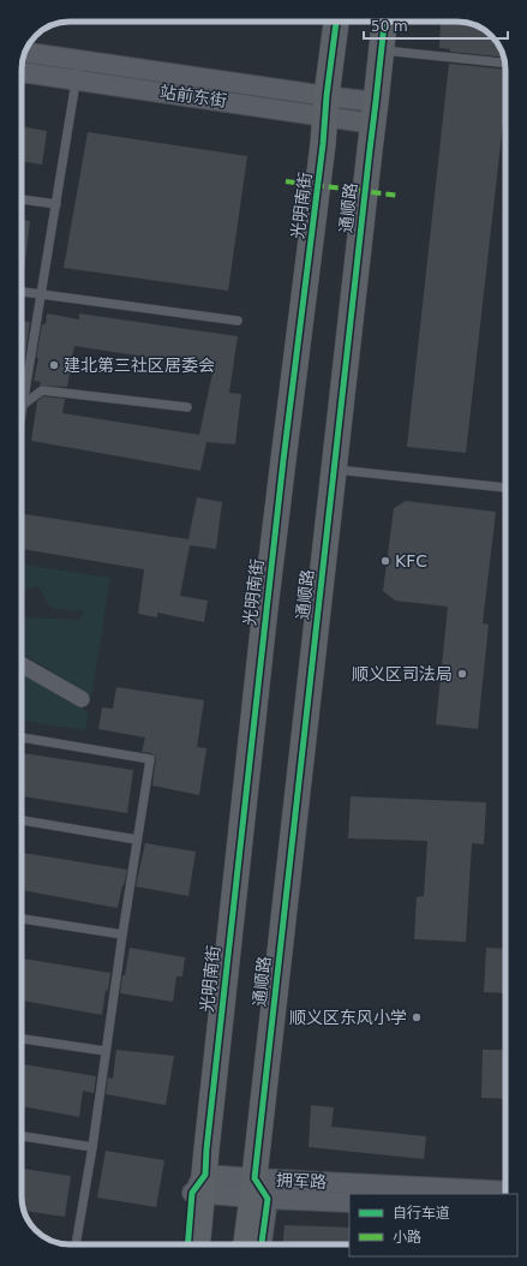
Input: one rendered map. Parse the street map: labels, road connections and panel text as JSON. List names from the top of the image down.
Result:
{
  "streets": {
    "main road": ["光明南街", "通顺路"],
    "street": ["站前东街", "拥军路"]
  },
  "crossings": [
    ["站前东街", "光明南街"],
    ["站前东街", "通顺路"],
    ["光明南街", "拥军路"],
    ["通顺路", "拥军路"]
  ],
  "places": [
    "建北第三社区居委会",
    "KFC",
    "顺义区司法局",
    "顺义区东风小学"
  ],
  "legend": ["自行车道", "小路"],
  "scale_bar": "50 m"
}
